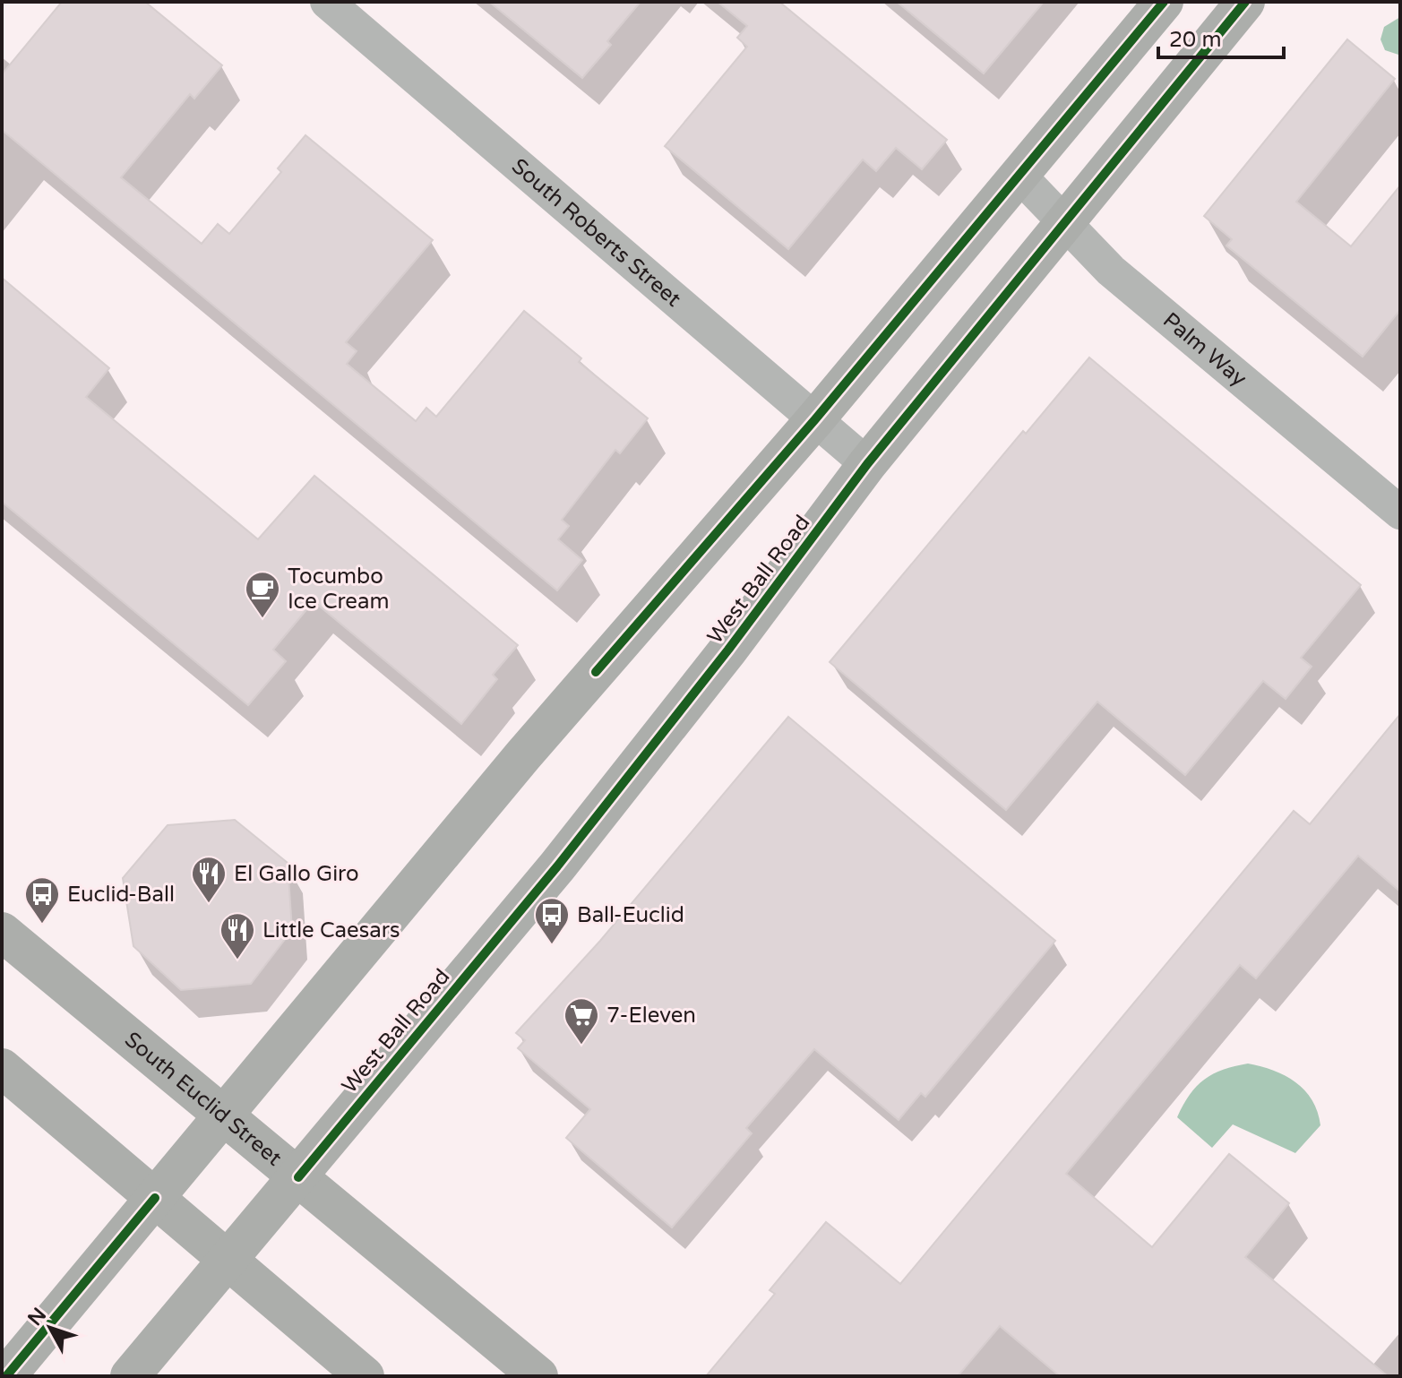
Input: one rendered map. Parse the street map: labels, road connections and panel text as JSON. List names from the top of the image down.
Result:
{
  "streets": {
    "main road": ["West Ball Road", "South Euclid Street"],
    "street": ["South Roberts Street", "Palm Way"]
  },
  "crossings": [
    ["South Roberts Street", "West Ball Road"],
    ["Palm Way", "West Ball Road"],
    ["West Ball Road", "South Euclid Street"]
  ],
  "places": {
    "cafe": ["Tocumbo Ice Cream"],
    "restaurant": ["El Gallo Giro", "Little Caesars"],
    "bus stop": ["Euclid-Ball", "Ball-Euclid"],
    "supermarket": ["7-Eleven"]
  },
  "scale_bar": "20 m",
  "north": "top left"
}
